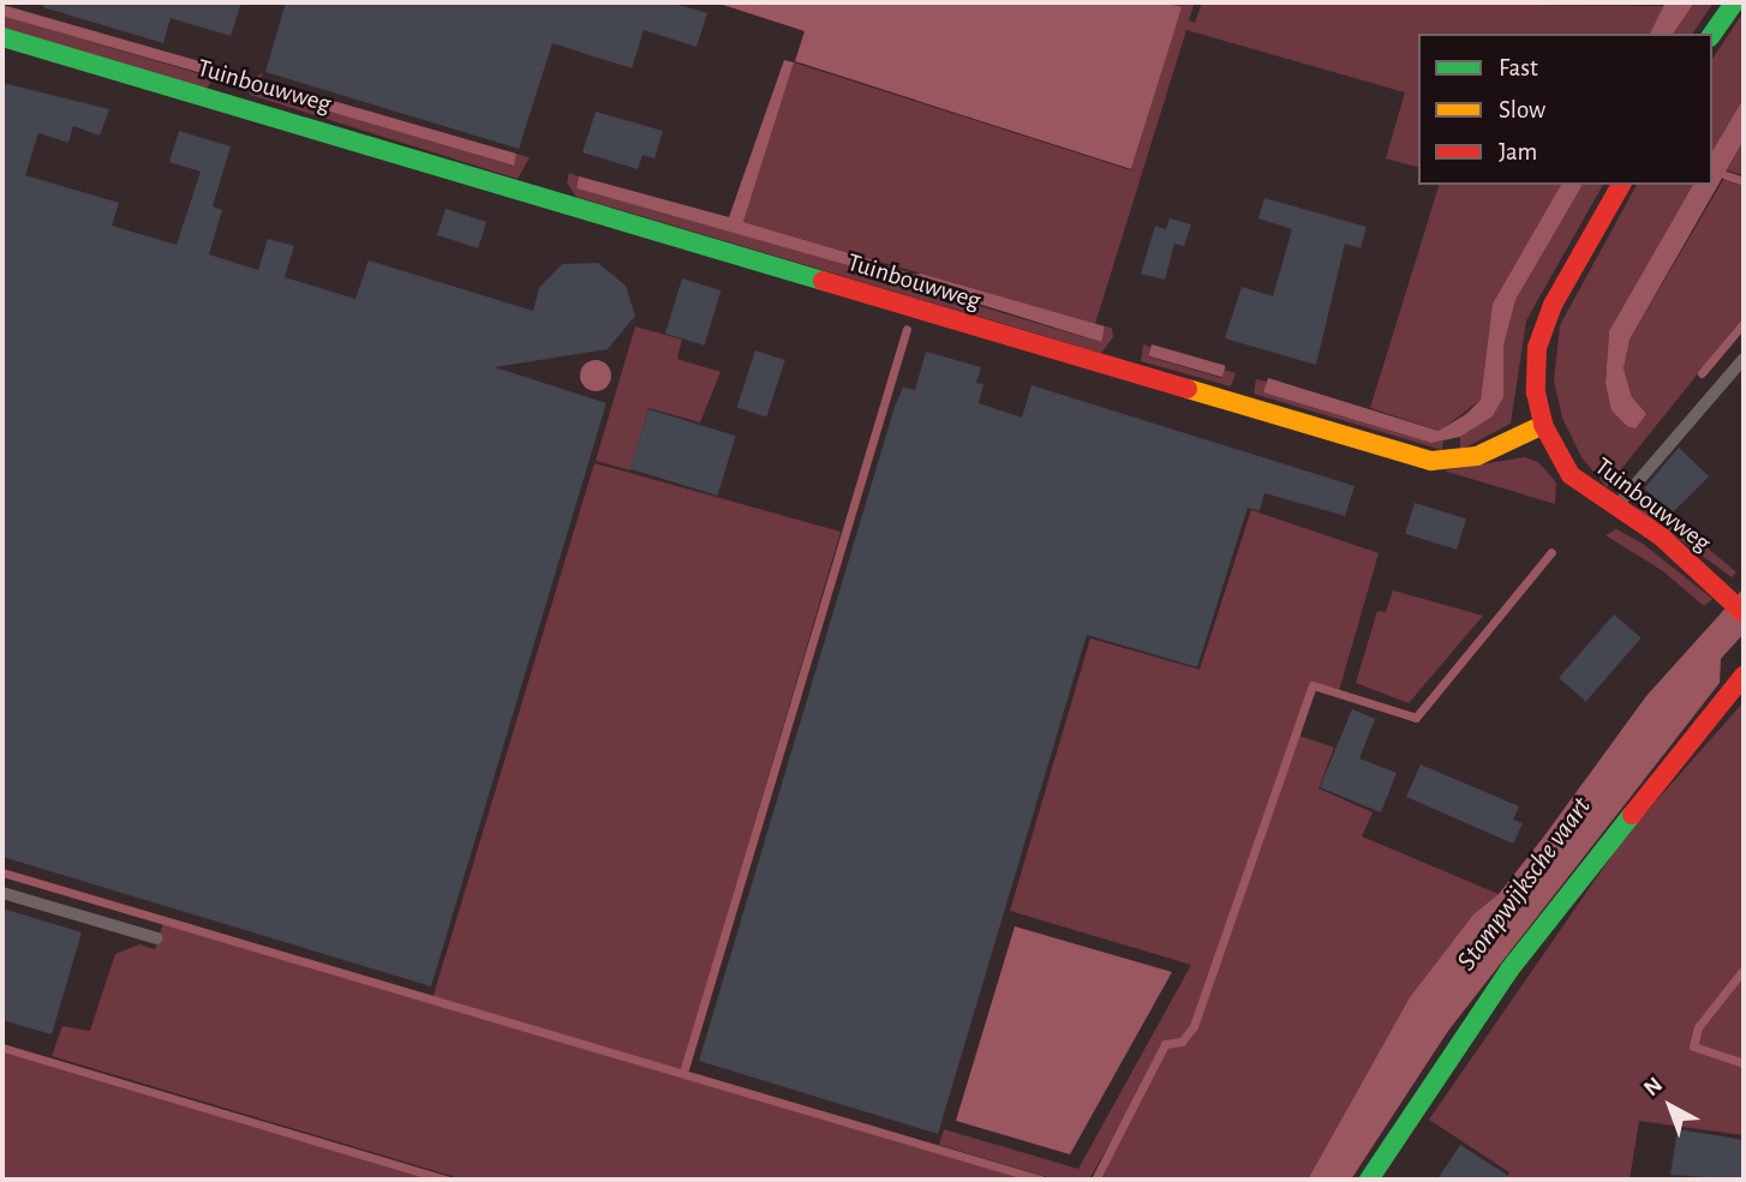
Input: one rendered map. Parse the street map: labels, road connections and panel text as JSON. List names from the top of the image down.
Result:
{
  "streets": {
    "street": ["Tuinbouwweg"]
  },
  "water": ["Stompwijksche vaart"],
  "legend": ["Fast", "Slow", "Jam"],
  "north": "top left"
}
